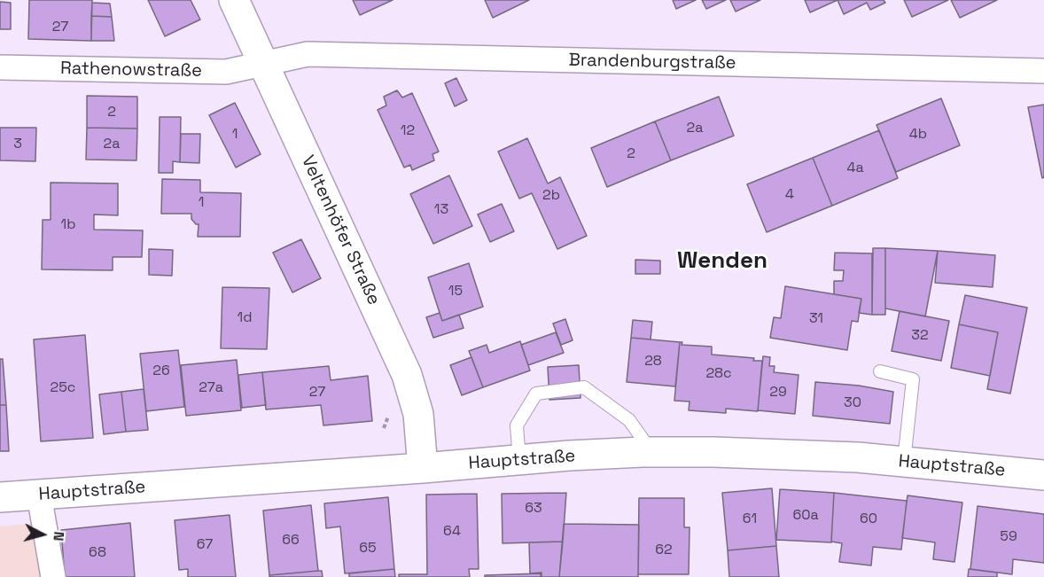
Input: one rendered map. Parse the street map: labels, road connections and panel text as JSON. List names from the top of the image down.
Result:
{
  "streets": {
    "main road": ["Veltenhöfer Straße", "Hauptstraße"],
    "street": ["Brandenburgstraße", "Rathenowstraße"]
  },
  "crossings": [
    ["Brandenburgstraße", "Rathenowstraße"],
    ["Brandenburgstraße", "Veltenhöfer Straße"],
    ["Rathenowstraße", "Veltenhöfer Straße"],
    ["Veltenhöfer Straße", "Hauptstraße"]
  ],
  "districts": ["Wenden"],
  "house_numbers": [
    "27",
    "2",
    "2a",
    "12",
    "1",
    "4b",
    "3",
    "2a",
    "2",
    "4a",
    "4",
    "2b",
    "1",
    "13",
    "1b",
    "15",
    "1d",
    "31",
    "32",
    "28",
    "26",
    "28c",
    "25c",
    "27a",
    "27",
    "29",
    "30",
    "63",
    "60a",
    "61",
    "60",
    "64",
    "59",
    "66",
    "67",
    "65",
    "62",
    "68"
  ],
  "north": "right"
}
